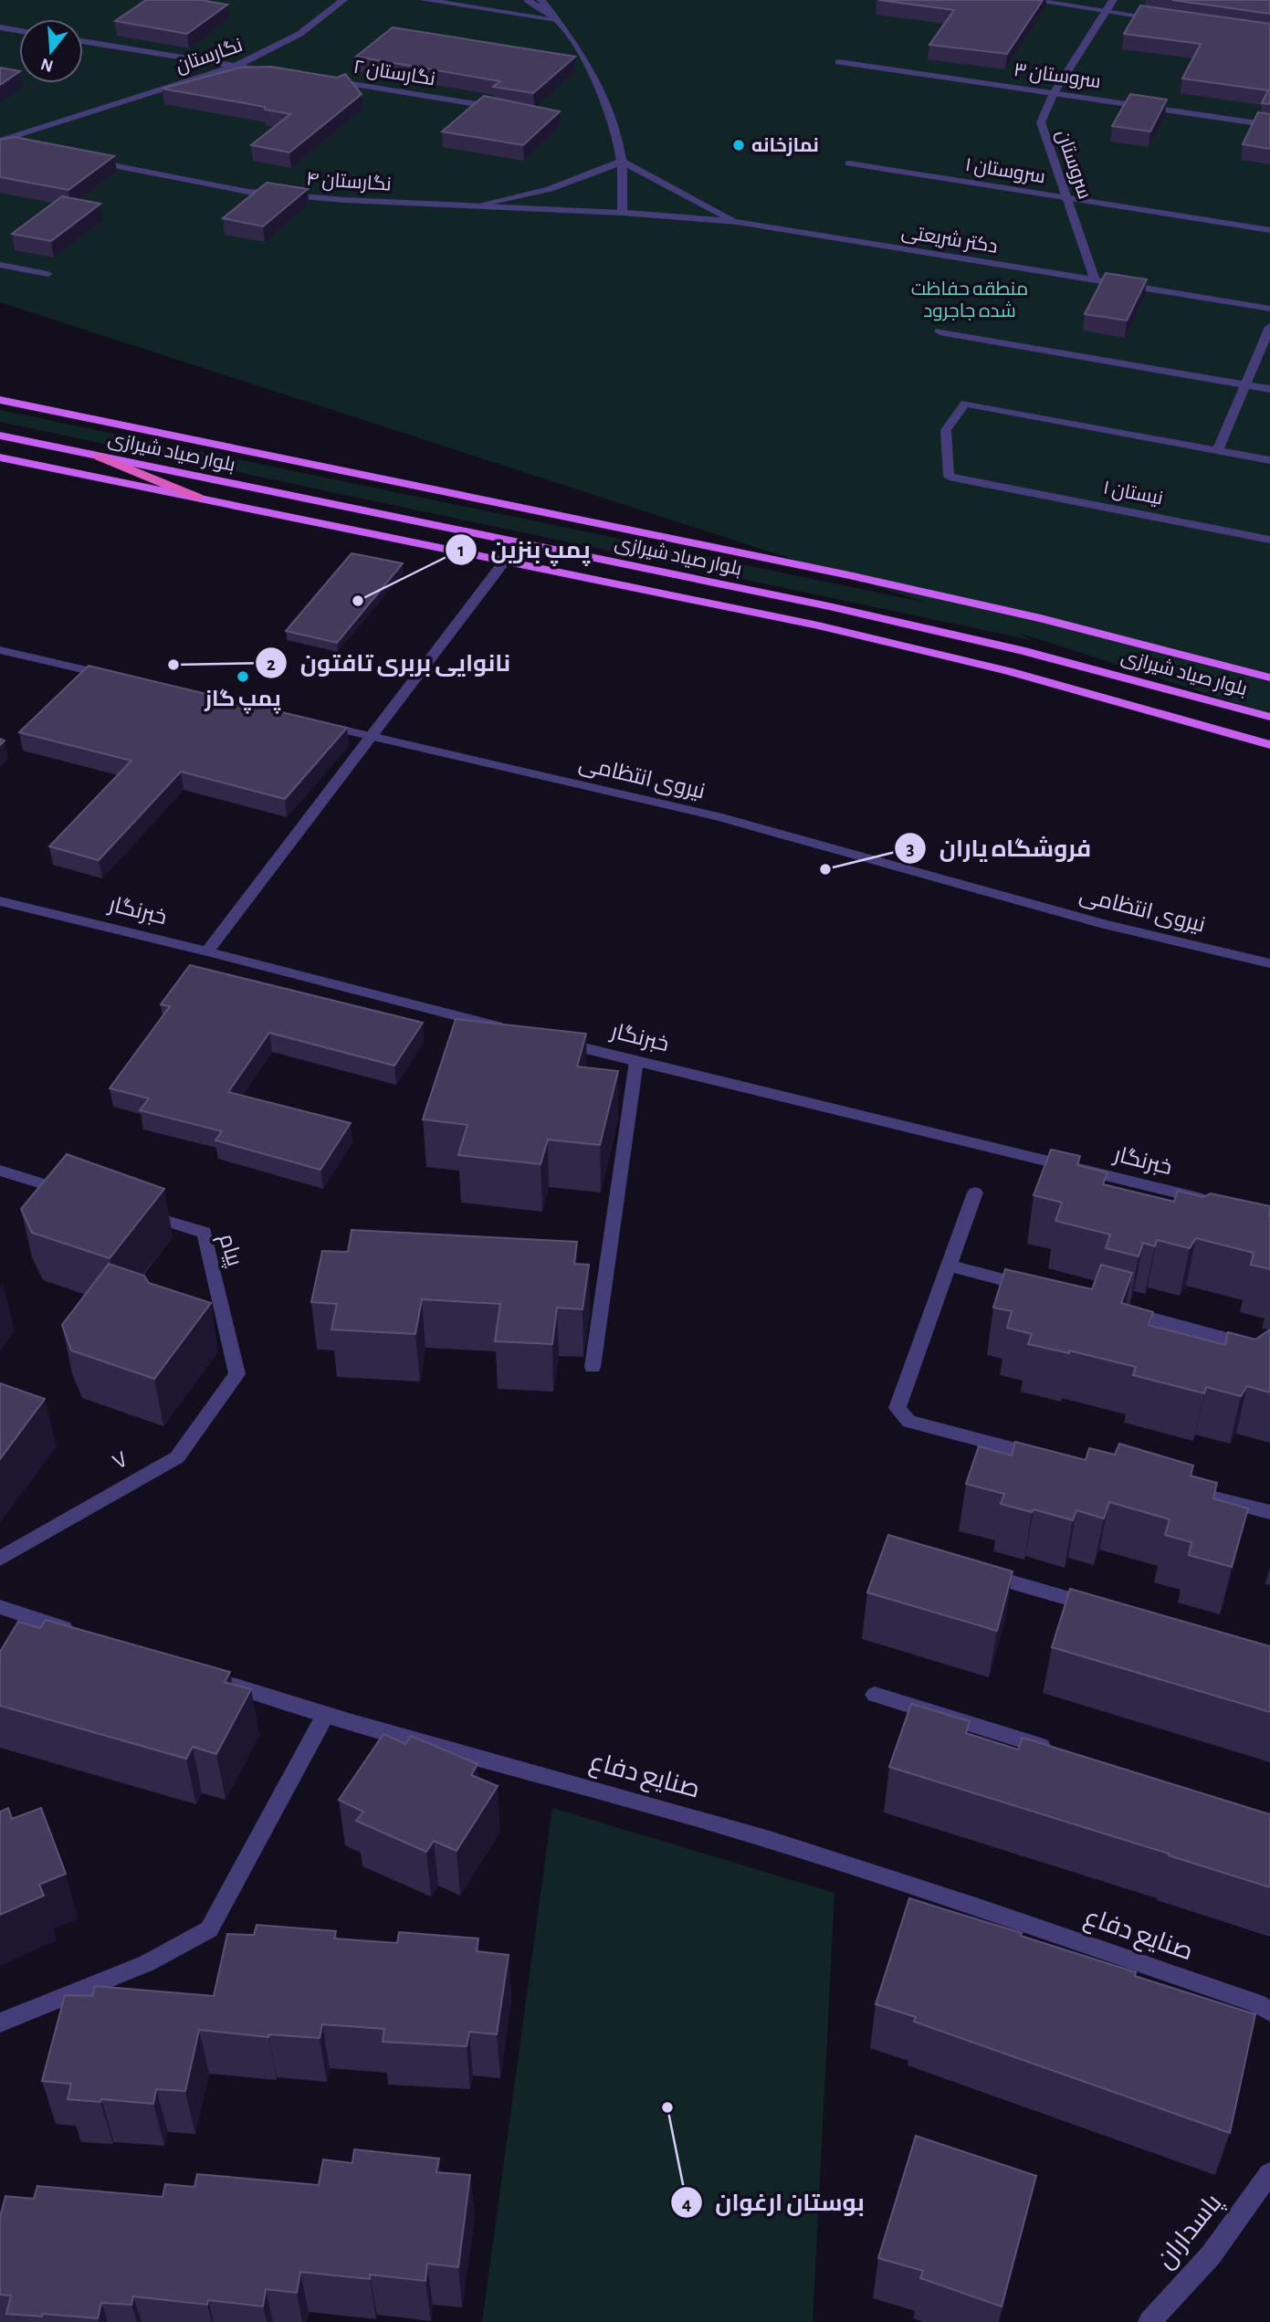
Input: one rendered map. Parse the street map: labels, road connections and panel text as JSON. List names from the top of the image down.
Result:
{
  "streets": {
    "main road": ["بلوار صیاد شیرازی"],
    "street": [
      "نگارستان",
      "نگارستان ۲",
      "سروستان ۳",
      "سروستان",
      "سروستان ۱",
      "نگارستان ۴",
      "دکتر شریعتی",
      "نیستان ۱",
      "نیروی انتظامی",
      "خبرنگار",
      "پیام",
      "۷",
      "صنایع دفاع",
      "پاسداران"
    ]
  },
  "crossings": [
    ["سروستان ۳", "سروستان"],
    ["سروستان", "سروستان ۱"],
    ["سروستان", "دکتر شریعتی"],
    ["نگارستان ۴", "دکتر شریعتی"],
    ["پیام", "۷"]
  ],
  "parks": ["منطقه حفاظت شده جاجرود"],
  "places": [
    "نمازخانه",
    "پمپ بنزین",
    "نانوایی بربری تافتون",
    "پمپ گاز",
    "فروشگاه یاران",
    "بوستان ارغوان"
  ],
  "north": "bottom"
}
